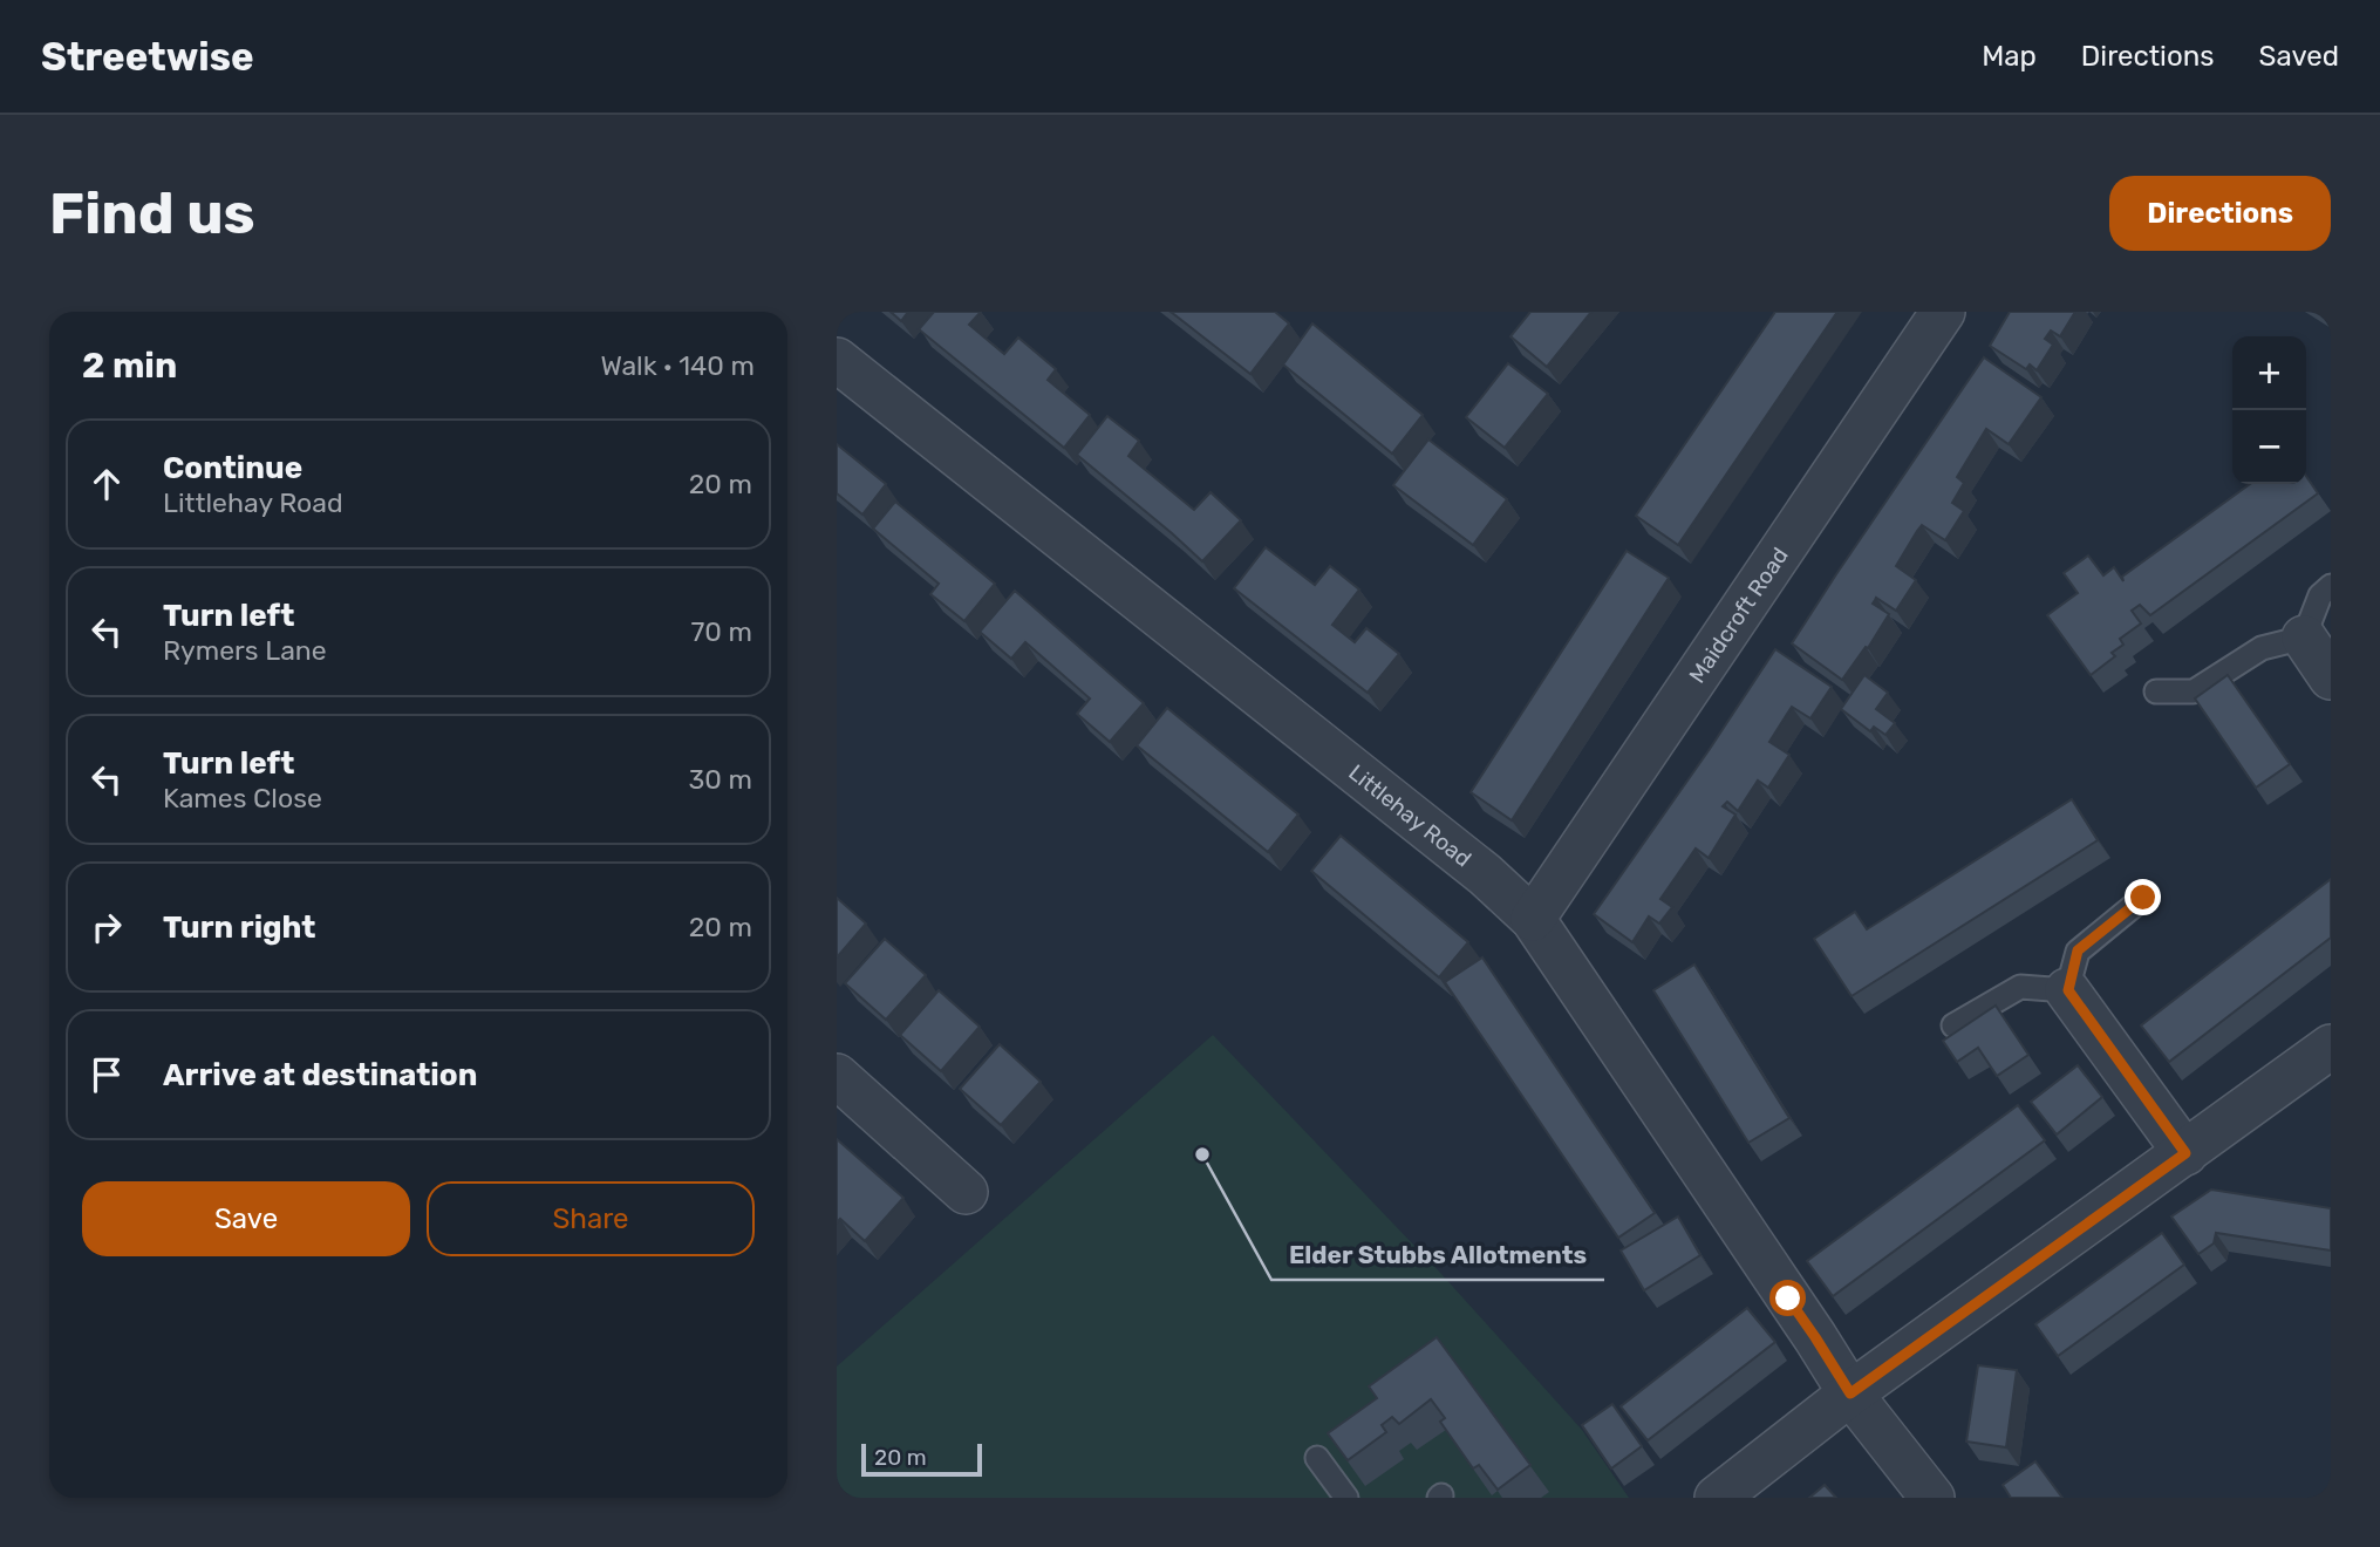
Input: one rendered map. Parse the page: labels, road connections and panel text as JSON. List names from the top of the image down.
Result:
{
  "streets": {
    "street": ["Maidcroft Road", "Littlehay Road"]
  },
  "crossings": [
    ["Maidcroft Road", "Littlehay Road"]
  ],
  "places": ["Elder Stubbs Allotments"],
  "scale_bar": "20 m",
  "page": {
    "header": "Streetwise",
    "nav": ["Map", "Directions", "Saved"],
    "buttons": [
      "Directions",
      ["Save", "Share"]
    ],
    "title": "Find us",
    "heading": ["2 min", "Walk · 140 m"],
    "map_buttons": ["+", "−"],
    "list": [
      ["Continue", "Littlehay Road", "20 m"],
      ["Turn left", "Rymers Lane", "70 m"],
      ["Turn left", "Kames Close", "30 m"],
      ["Turn right", "20 m"],
      "Arrive at destination"
    ],
    "scale": "20 m"
  }
}
